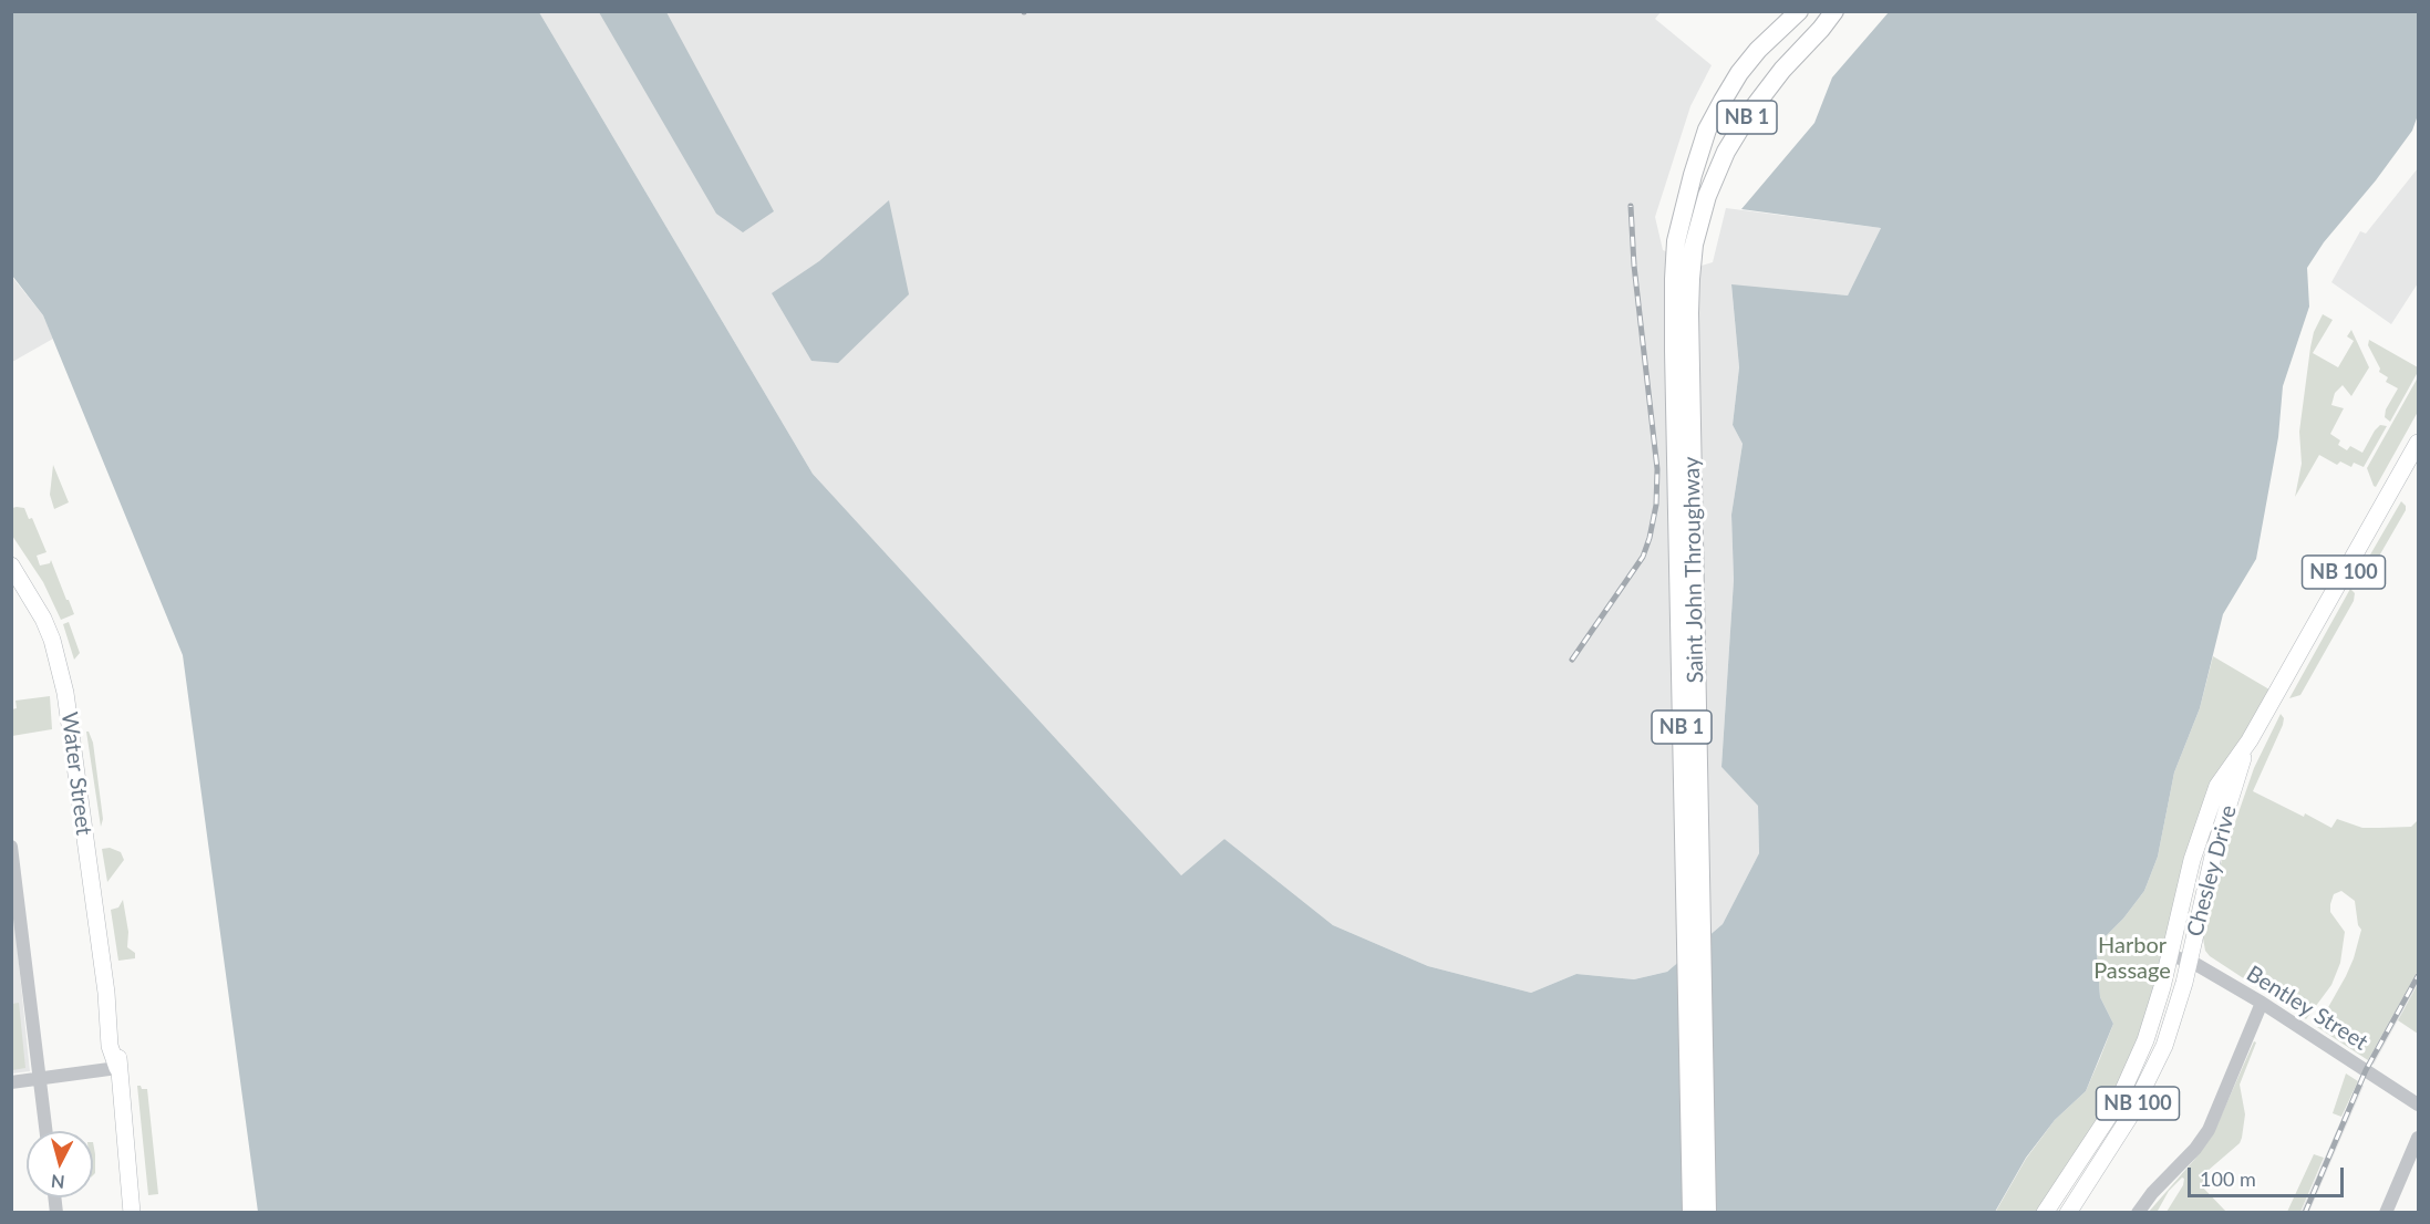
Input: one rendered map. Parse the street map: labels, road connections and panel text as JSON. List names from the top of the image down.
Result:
{
  "streets": {
    "highway": ["NB 1", "Saint John Throughway"],
    "main road": ["NB 100", "Water Street", "Chesley Drive"],
    "street": ["Bentley Street"]
  },
  "crossings": [
    ["Chesley Drive", "Bentley Street"]
  ],
  "parks": ["Harbor Passage"],
  "scale_bar": "100 m",
  "north": "bottom"
}
